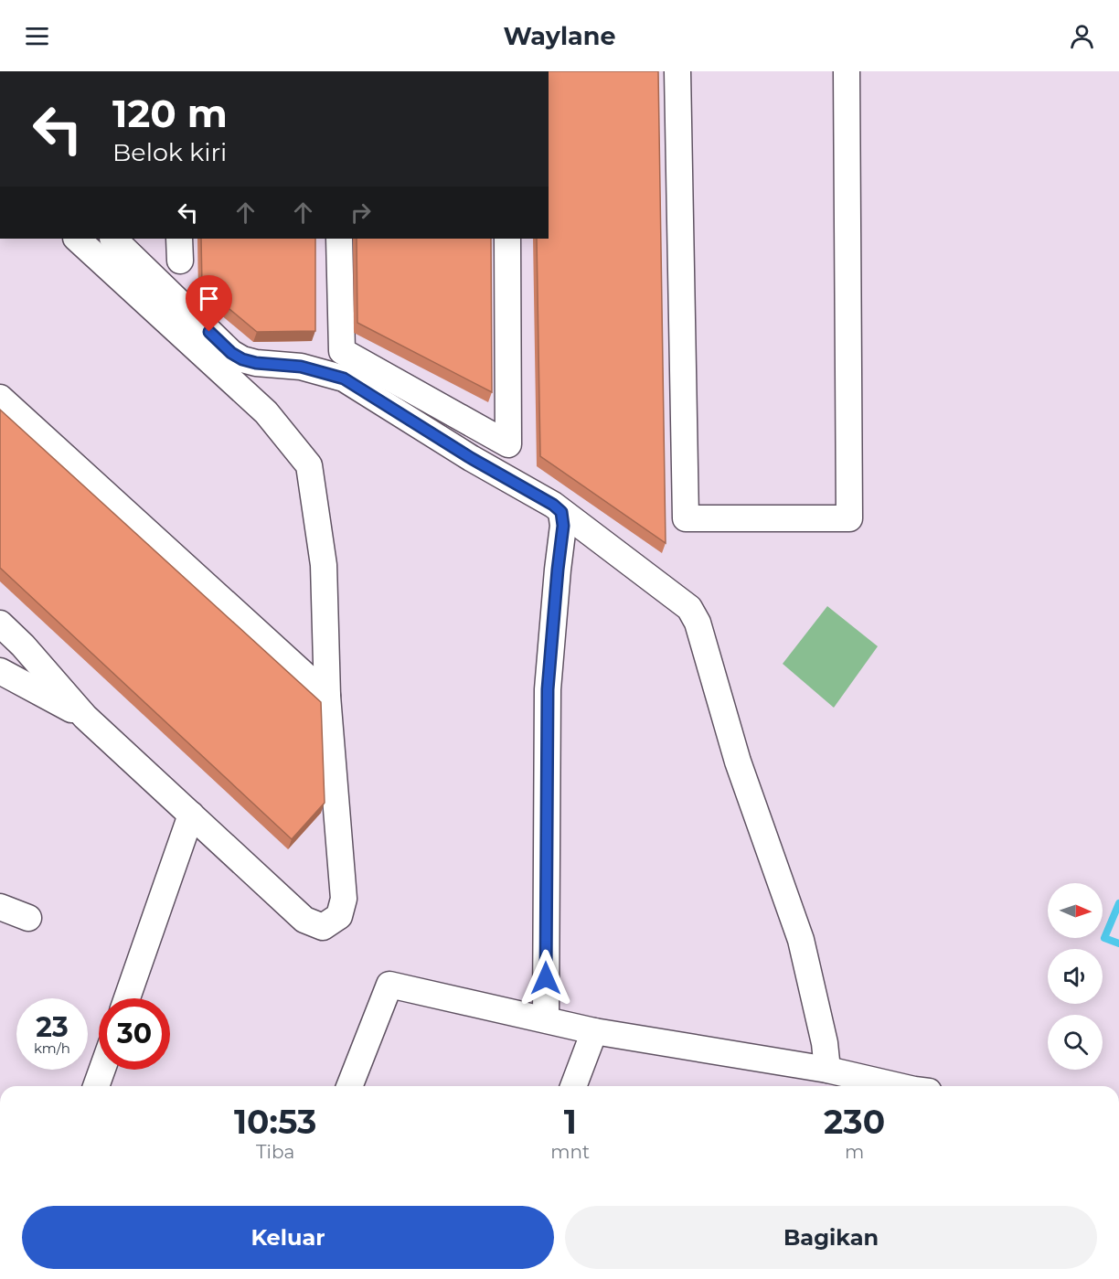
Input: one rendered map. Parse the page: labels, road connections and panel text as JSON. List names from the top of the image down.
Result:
{
  "north": "right",
  "page": {
    "header": "Waylane",
    "turn": ["120 m", "Belok kiri"],
    "speed": "23 km/h",
    "limit": "30",
    "eta": [
      "10:53",
      "Tiba",
      "1",
      "mnt",
      "230",
      "m"
    ],
    "buttons": ["Keluar", "Bagikan"]
  }
}
